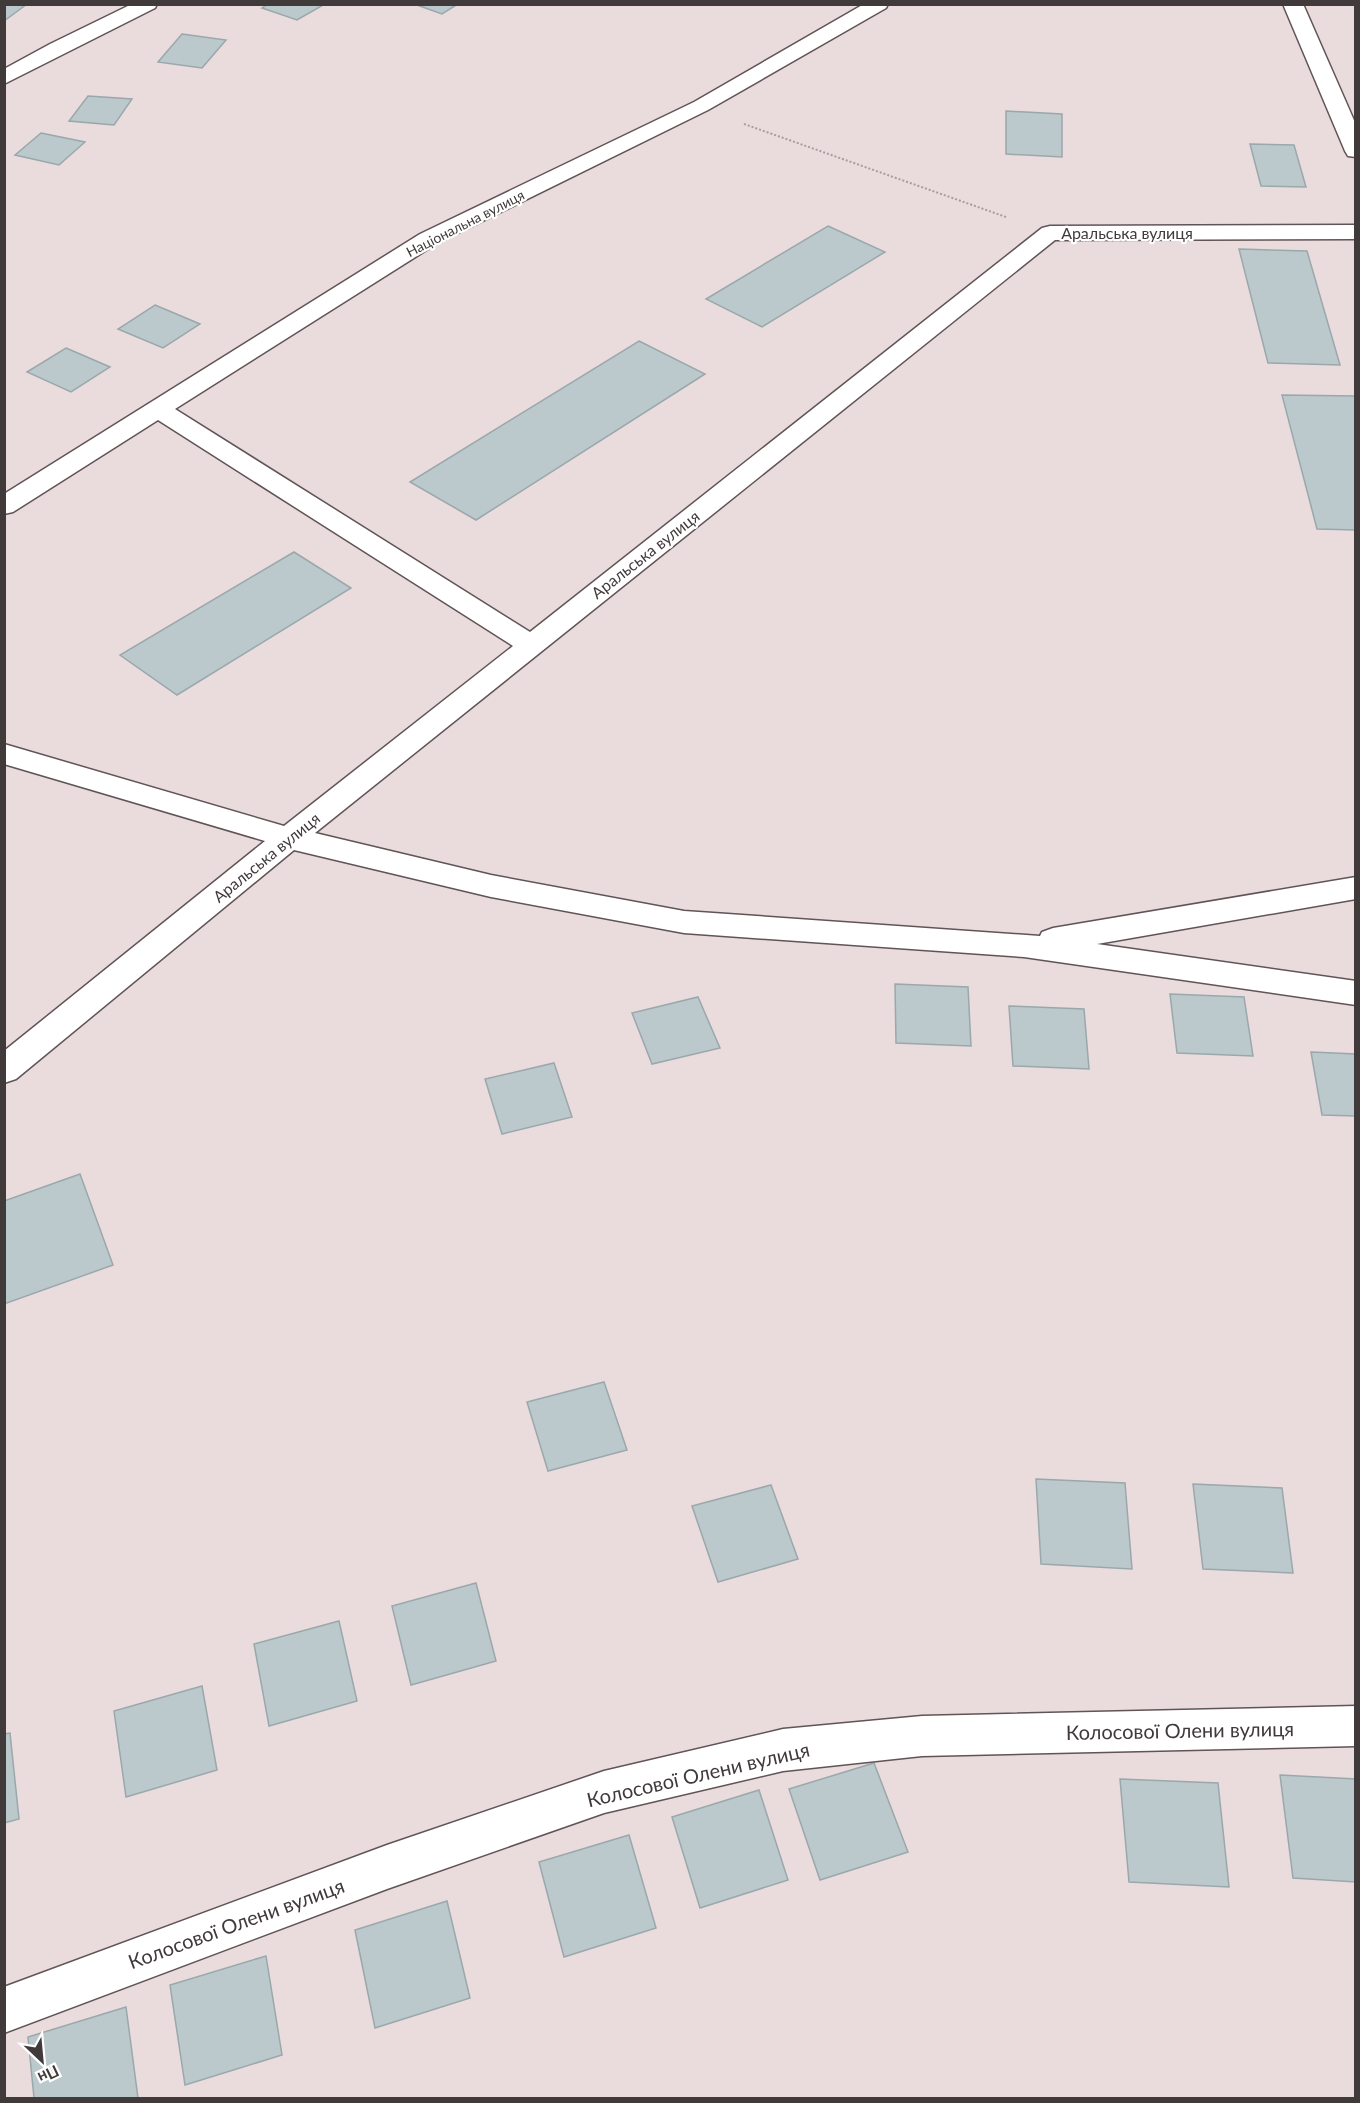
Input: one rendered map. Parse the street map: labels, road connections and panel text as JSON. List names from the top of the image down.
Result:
{
  "streets": {
    "street": ["Національна вулиця", "Аральська вулиця", "Колосової Олени вулиця"]
  },
  "north": "bottom right"
}
